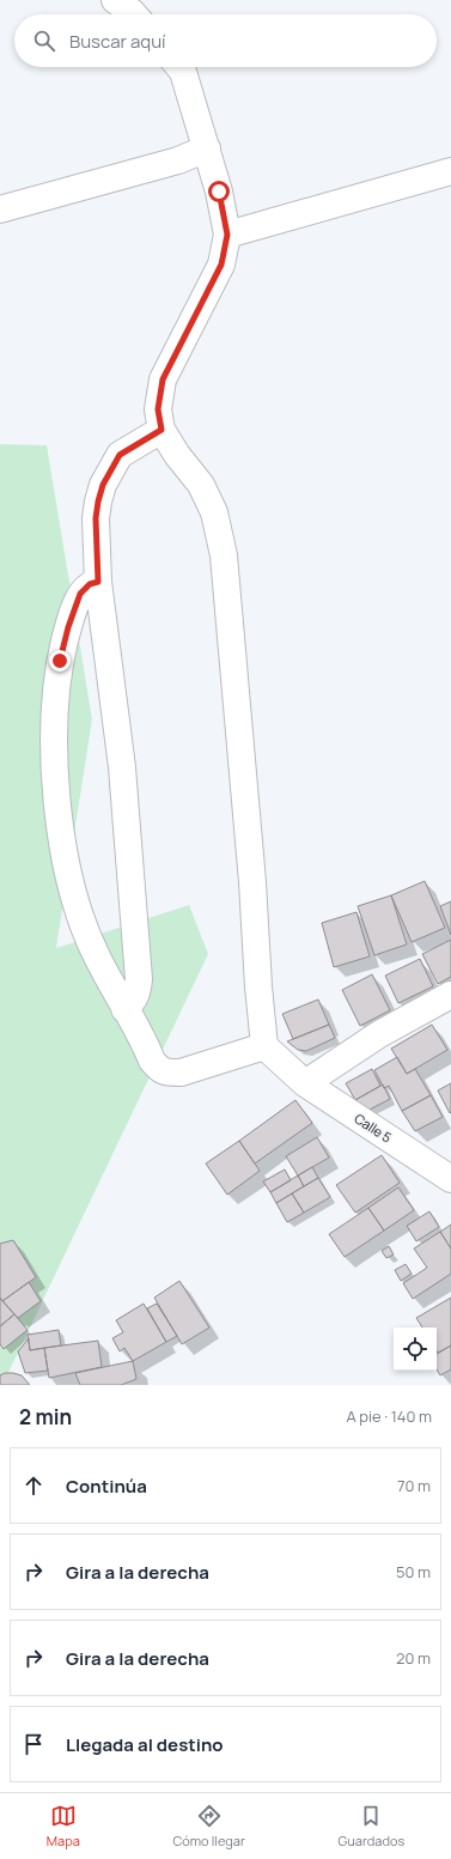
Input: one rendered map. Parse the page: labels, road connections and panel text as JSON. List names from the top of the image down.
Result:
{
  "streets": {
    "street": ["Calle 5"]
  },
  "page": {
    "search": "Buscar aquí",
    "heading": ["2 min", "A pie · 140 m"],
    "list": [
      ["Continúa", "70 m"],
      ["Gira a la derecha", "50 m"],
      ["Gira a la derecha", "20 m"],
      "Llegada al destino"
    ],
    "nav": ["Mapa", "Cómo llegar", "Guardados"]
  }
}
